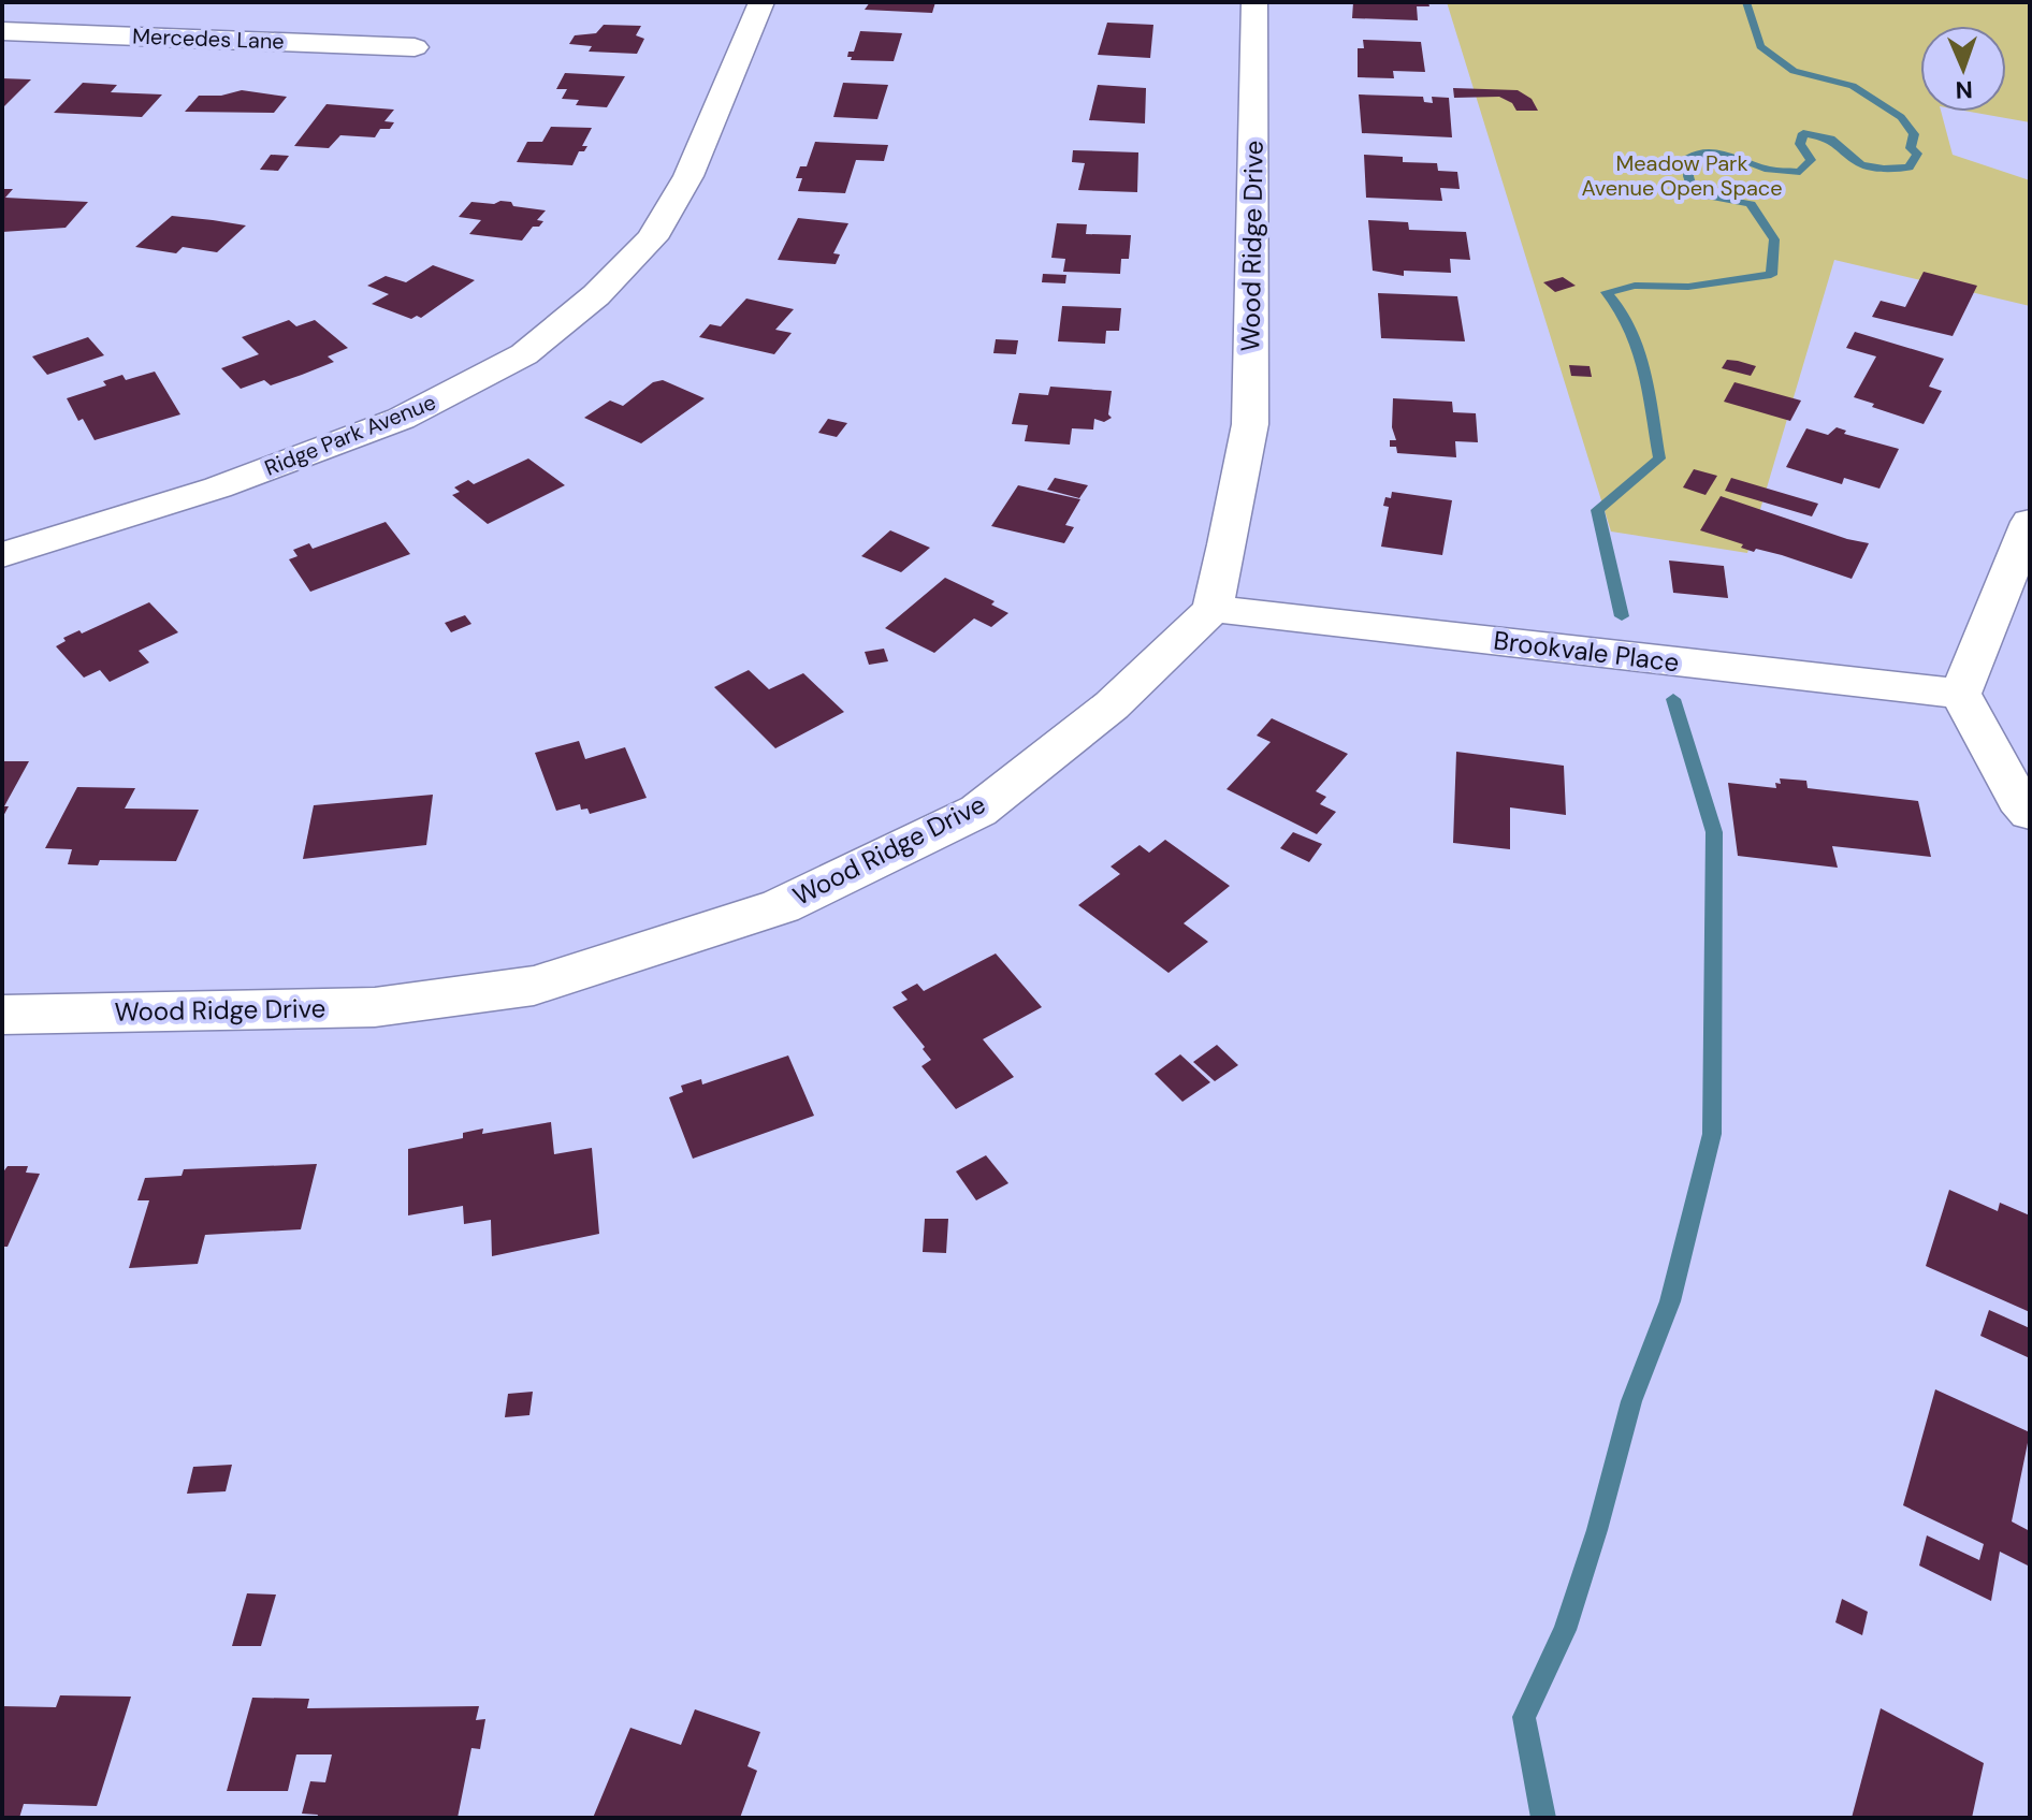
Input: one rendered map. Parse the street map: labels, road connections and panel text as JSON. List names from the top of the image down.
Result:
{
  "streets": {
    "street": [
      "Mercedes Lane",
      "Wood Ridge Drive",
      "Ridge Park Avenue",
      "Brookvale Place"
    ]
  },
  "crossings": [
    ["Wood Ridge Drive", "Brookvale Place"]
  ],
  "parks": ["Meadow Park Avenue Open Space"],
  "north": "bottom"
}
